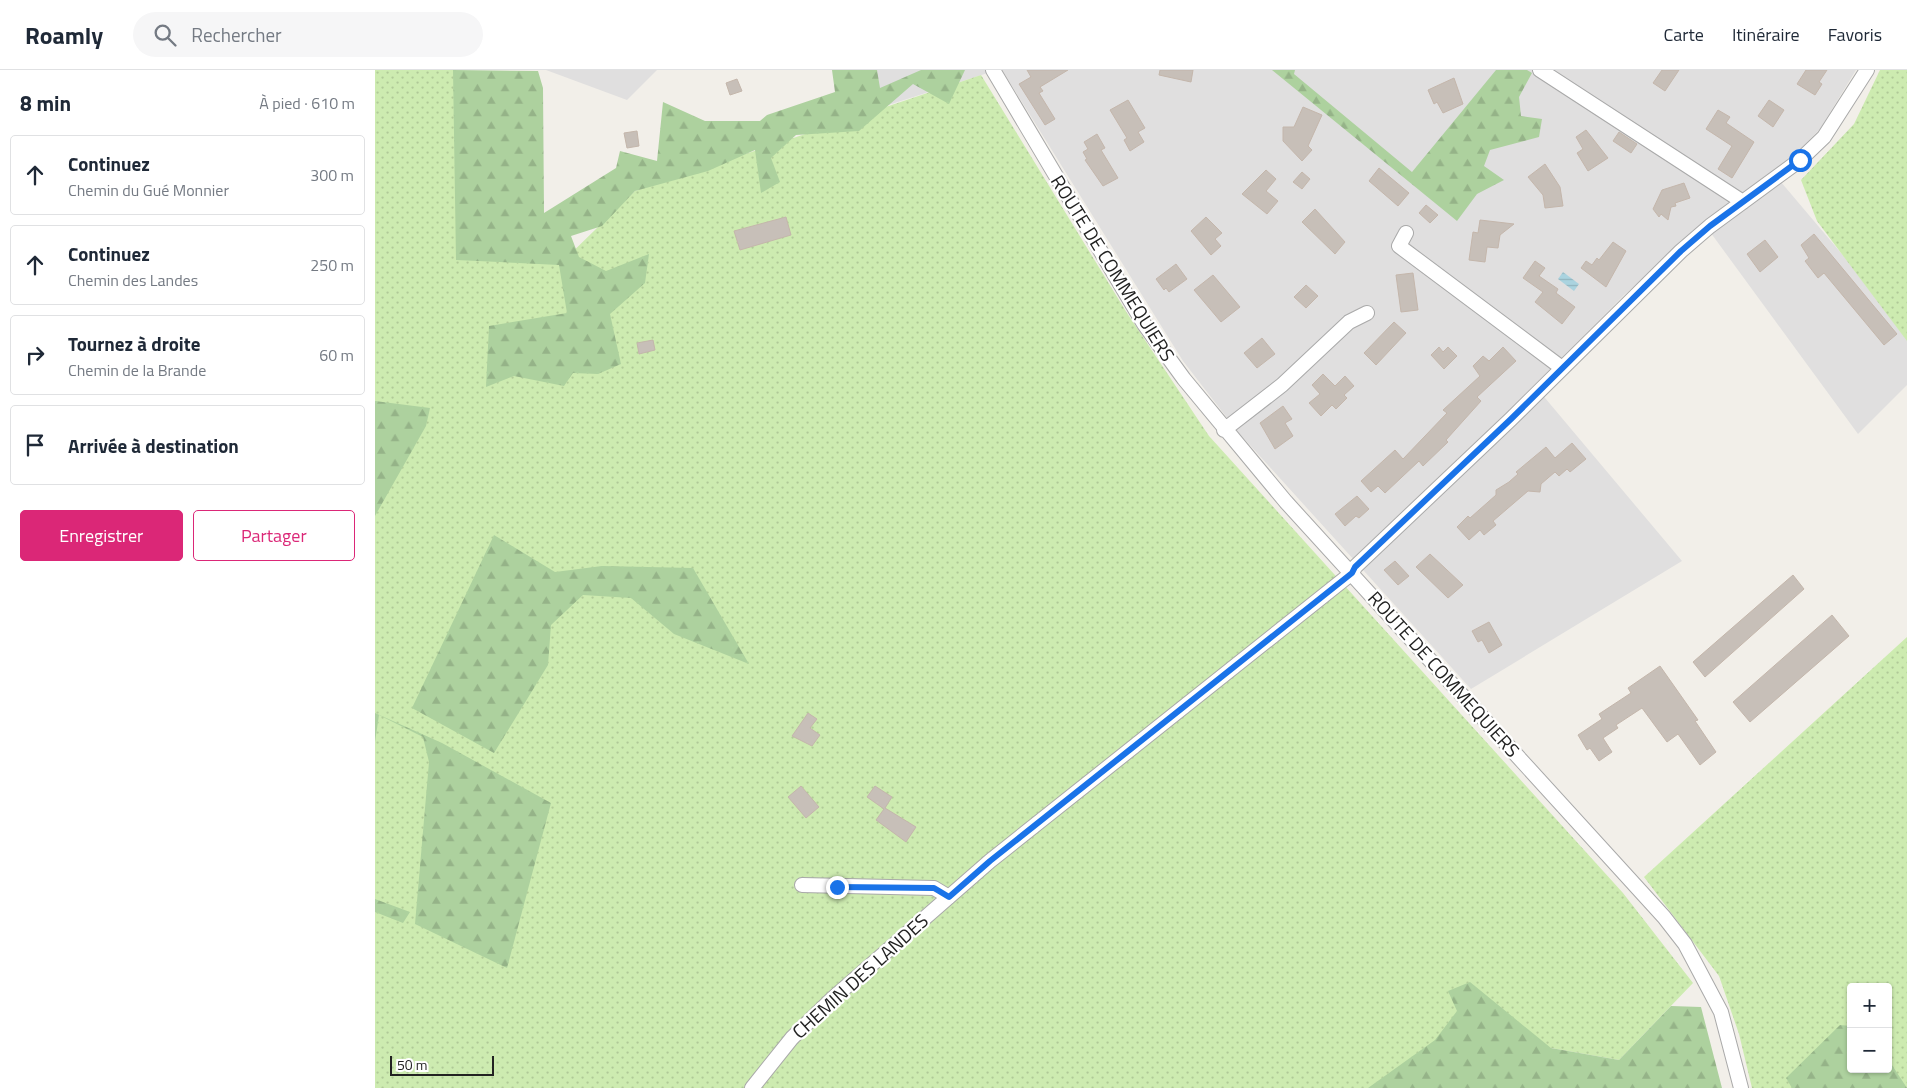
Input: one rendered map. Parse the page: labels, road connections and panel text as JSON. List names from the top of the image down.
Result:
{
  "streets": {
    "street": ["ROUTE DE COMMEQUIERS", "CHEMIN DES LANDES"]
  },
  "crossings": [
    ["ROUTE DE COMMEQUIERS", "CHEMIN DES LANDES"]
  ],
  "scale_bar": "50 m",
  "page": {
    "header": "Roamly",
    "search": "Rechercher",
    "nav": ["Carte", "Itinéraire", "Favoris"],
    "heading": ["8 min", "À pied · 610 m"],
    "list": [
      ["Continuez", "Chemin du Gué Monnier", "300 m"],
      ["Continuez", "Chemin des Landes", "250 m"],
      ["Tournez à droite", "Chemin de la Brande", "60 m"],
      "Arrivée à destination"
    ],
    "buttons": ["Enregistrer", "Partager"],
    "map_buttons": ["+", "−"],
    "scale": "50 m"
  }
}
